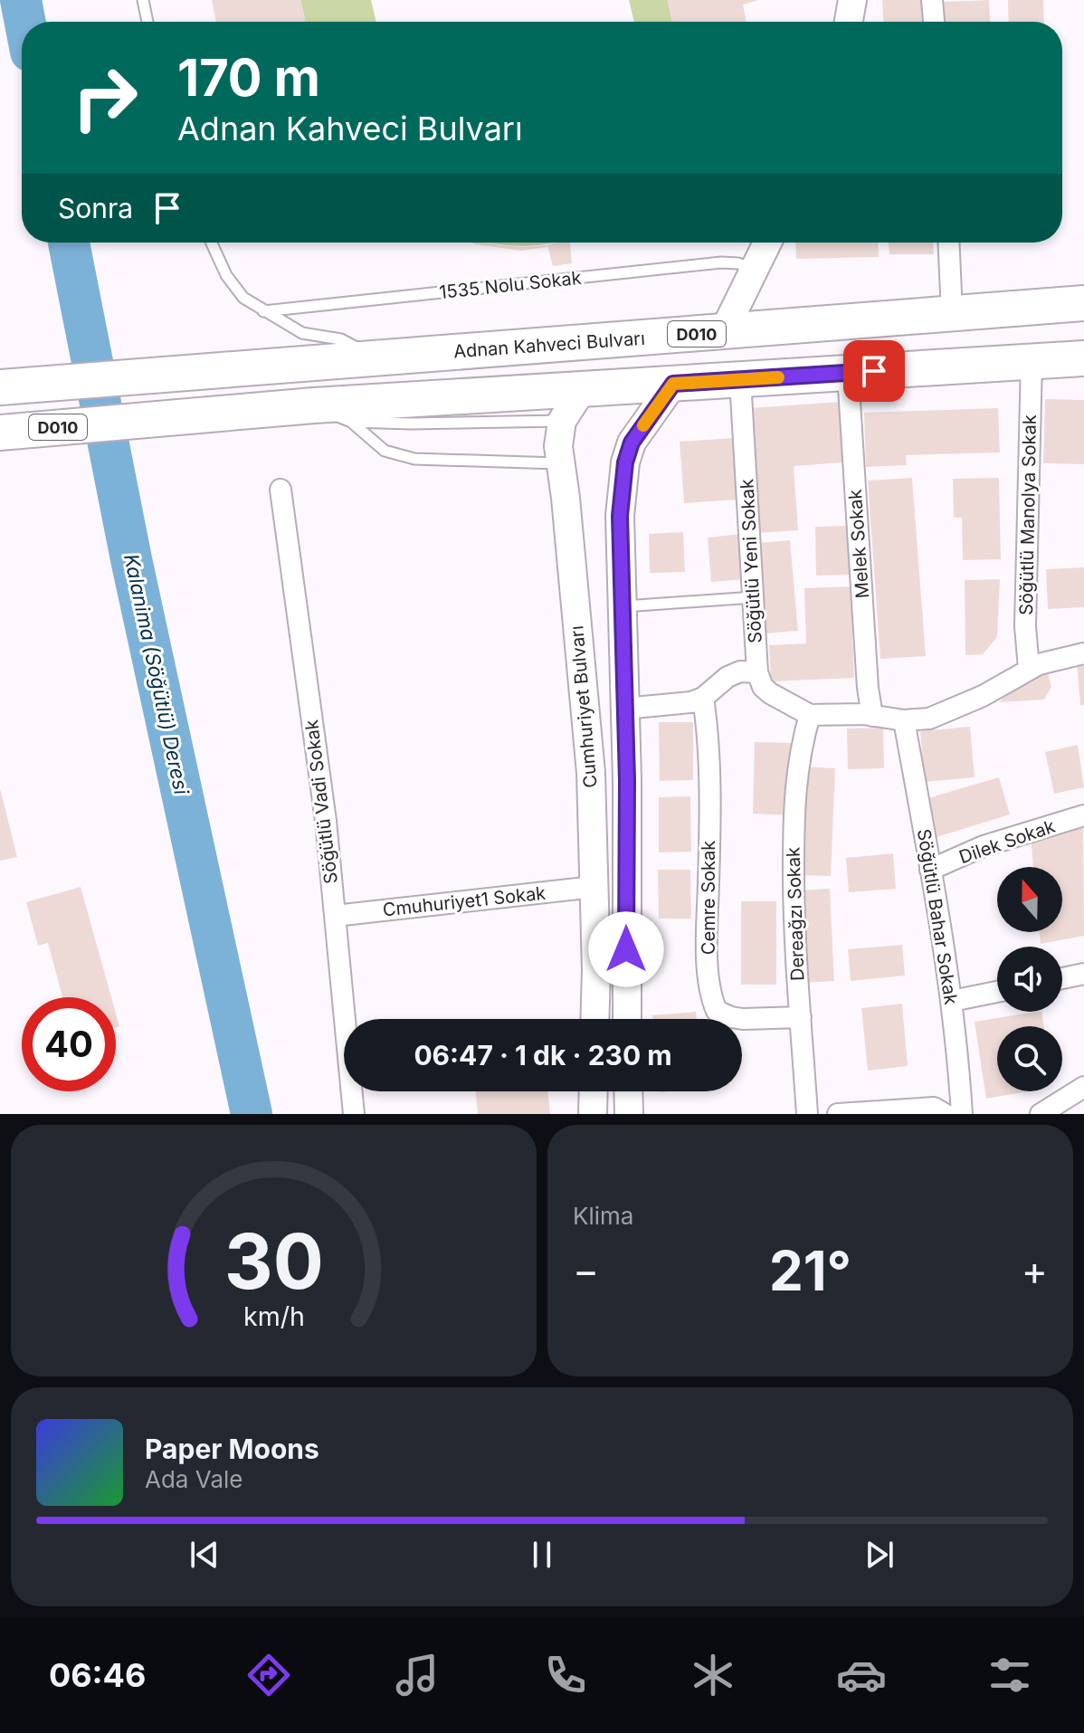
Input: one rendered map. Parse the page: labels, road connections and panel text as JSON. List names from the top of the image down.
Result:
{
  "streets": {
    "highway": ["D010", "Adnan Kahveci Bulvarı"],
    "street": [
      "Söğütlü Manolya Sokak",
      "Melek Sokak",
      "Söğütlü Yeni Sokak",
      "Cumhuriyet Bulvarı",
      "Söğütlü Vadi Sokak",
      "Dilek Sokak",
      "Cemre Sokak",
      "Cmuhuriyet1 Sokak",
      "Dereağzı Sokak",
      "Söğütlü Bahar Sokak"
    ],
    "lane": ["1535 Nolu Sokak"]
  },
  "crossings": [
    ["D010", "Söğütlü Manolya Sokak"],
    ["D010", "Melek Sokak"],
    ["D010", "Söğütlü Yeni Sokak"],
    ["D010", "Cumhuriyet Bulvarı"],
    ["Cumhuriyet Bulvarı", "Cmuhuriyet1 Sokak"],
    ["Söğütlü Vadi Sokak", "Cmuhuriyet1 Sokak"],
    ["Dilek Sokak", "Söğütlü Bahar Sokak"],
    ["Cemre Sokak", "Dereağzı Sokak"]
  ],
  "water": ["Kalanima (Söğütlü) Deresi"],
  "north": "top",
  "page": {
    "turn": ["170 m", "Adnan Kahveci Bulvarı"],
    "then": "Sonra",
    "limit": "40",
    "trip": "06:47 · 1 dk · 230 m",
    "tile": "Klima",
    "heat": ["−", "21°", "+"],
    "song": ["Paper Moons", "Ada Vale"],
    "tabs": "06:46",
    "gauge": ["30", "km/h"]
  }
}
